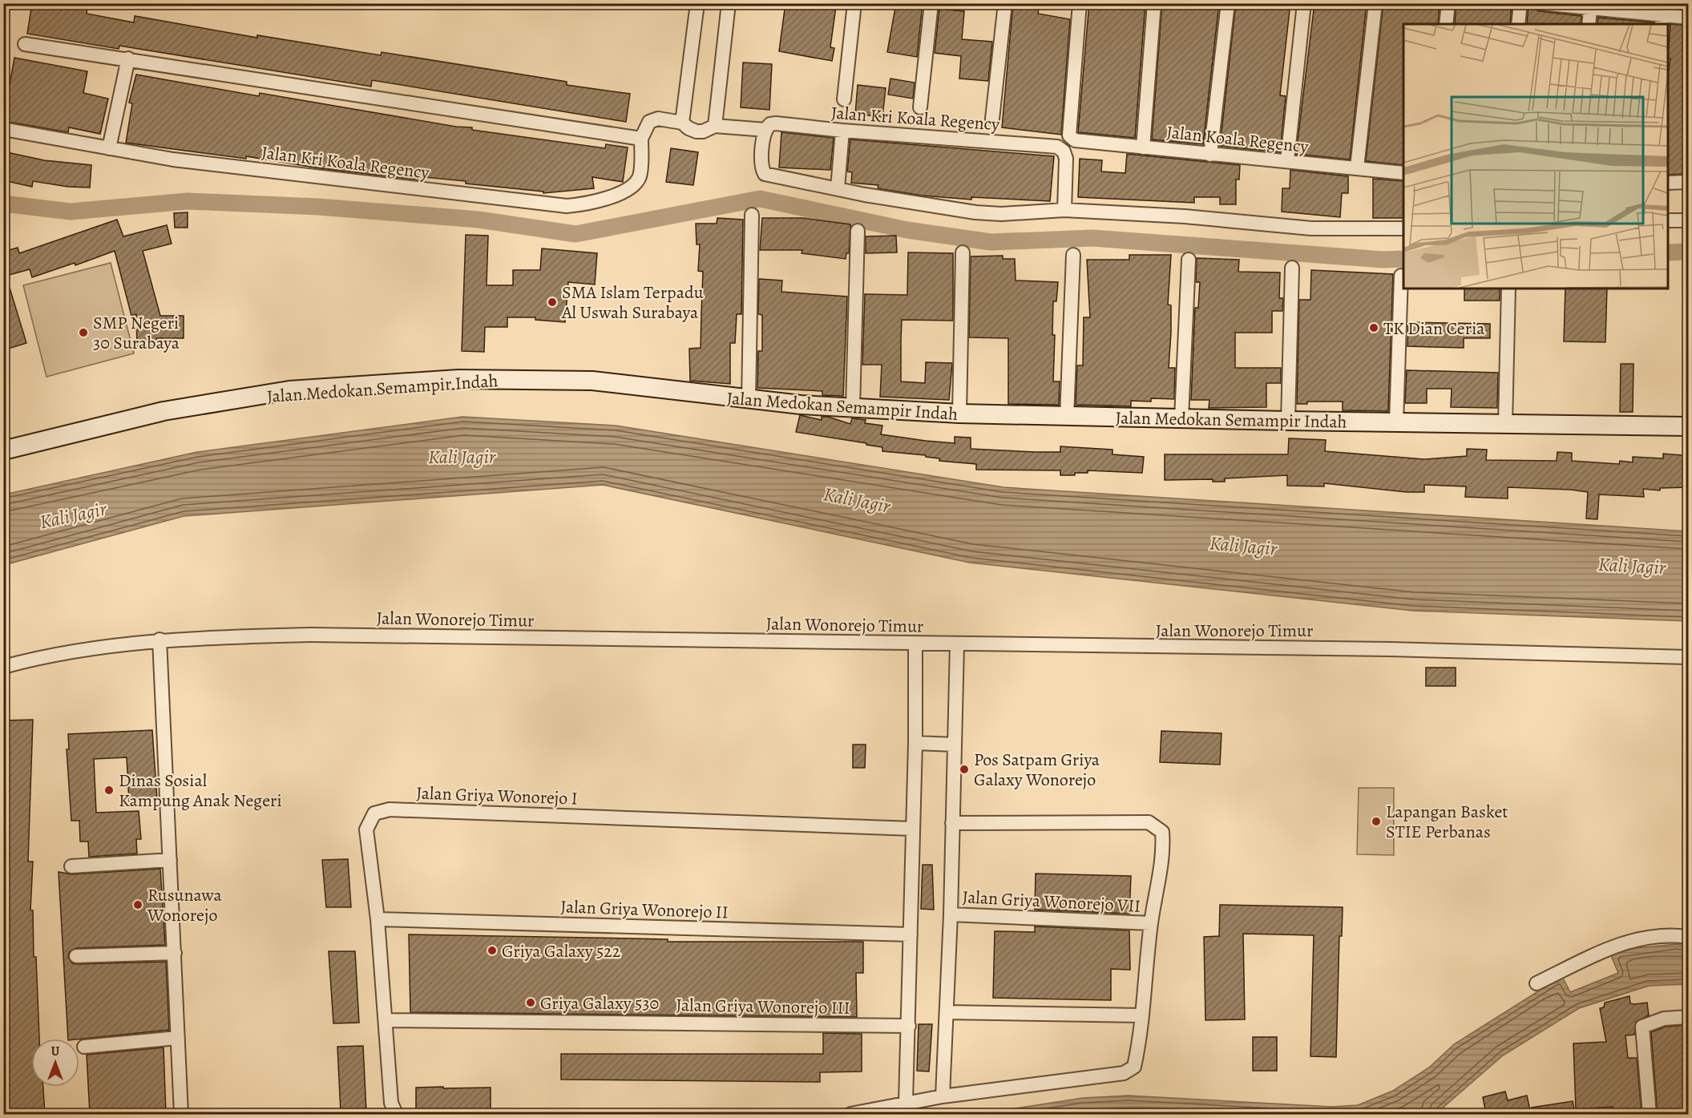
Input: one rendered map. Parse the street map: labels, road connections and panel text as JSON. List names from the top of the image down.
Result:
{
  "streets": {
    "street": [
      "Jalan Kri Koala Regency",
      "Jalan Koala Regency",
      "Jalan Medokan Semampir Indah",
      "Jalan Wonorejo Timur",
      "Jalan Griya Wonorejo I",
      "Jalan Griya Wonorejo VII",
      "Jalan Griya Wonorejo II",
      "Jalan Griya Wonorejo III"
    ]
  },
  "crossings": [
    ["Jalan Griya Wonorejo I", "Jalan Griya Wonorejo II"],
    ["Jalan Griya Wonorejo I", "Jalan Griya Wonorejo III"]
  ],
  "water": ["Kali Jagir"],
  "places": [
    "SMA Islam Terpadu Al Uswah Surabaya",
    "TK Dian Ceria",
    "SMP Negeri 30 Surabaya",
    "Pos Satpam Griya Galaxy Wonorejo",
    "Dinas Sosial Kampung Anak Negeri",
    "Lapangan Basket STIE Perbanas",
    "Rusunawa Wonorejo",
    "Griya Galaxy 522",
    "Griya Galaxy 530"
  ],
  "north": "top"
}
